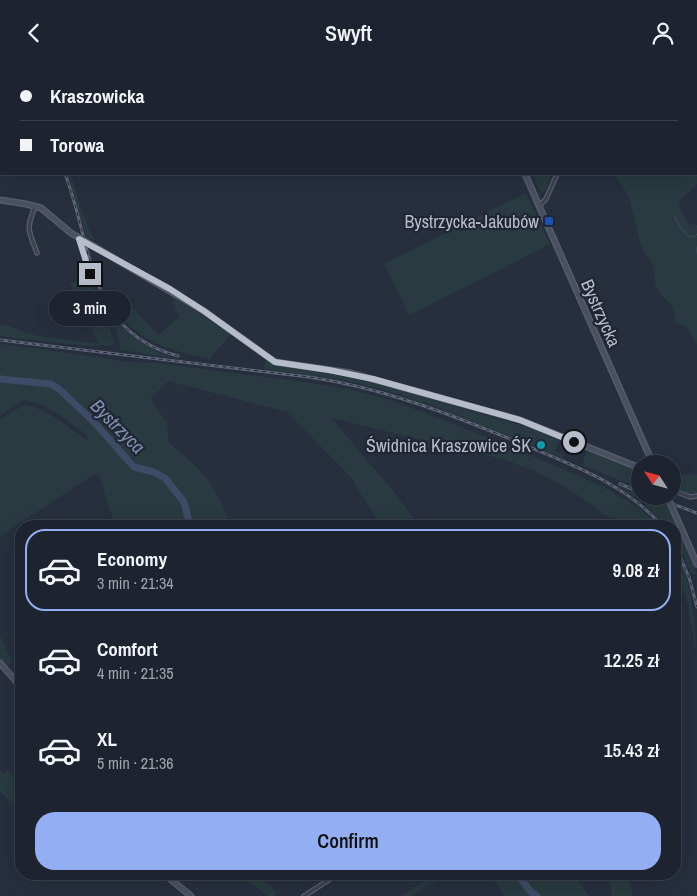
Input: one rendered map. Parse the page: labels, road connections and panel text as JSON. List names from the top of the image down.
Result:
{
  "streets": {
    "street": ["Bystrzycka"]
  },
  "water": ["Bystrzyca"],
  "places": {
    "transit": ["Bystrzycka-Jakubów"],
    "other": ["Świdnica Kraszowice ŚK"]
  },
  "north": "top left",
  "page": {
    "header": "Swyft",
    "banner": ["Kraszowicka", "Torowa"],
    "bubble": "3 min",
    "list": [
      {
        "name": "Economy",
        "note": "3 min · 21:34",
        "value": "9.08 zł"
      },
      {
        "name": "Comfort",
        "note": "4 min · 21:35",
        "value": "12.25 zł"
      },
      {
        "name": "XL",
        "note": "5 min · 21:36",
        "value": "15.43 zł"
      }
    ],
    "buttons": "Confirm"
  }
}
